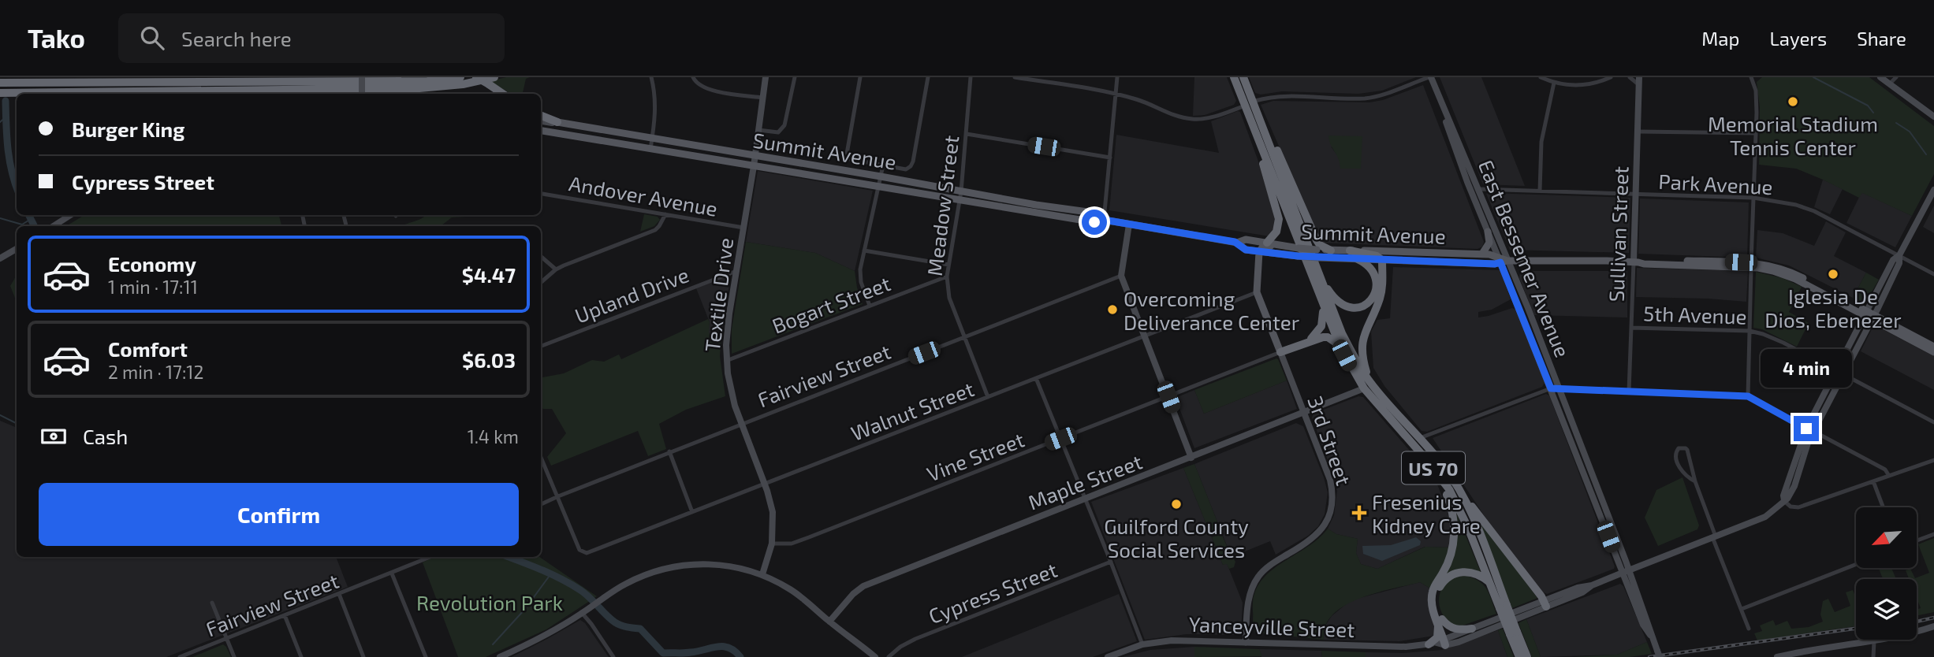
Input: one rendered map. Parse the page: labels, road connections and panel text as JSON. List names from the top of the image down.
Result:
{
  "streets": {
    "highway": ["US 70"],
    "main road": [
      "Summit Avenue",
      "Sullivan Street",
      "East Bessemer Avenue",
      "Textile Drive",
      "3rd Street",
      "Maple Street",
      "Yanceyville Street"
    ],
    "street": [
      "Park Avenue",
      "Andover Avenue",
      "Meadow Street",
      "Upland Drive",
      "Bogart Street",
      "5th Avenue",
      "Fairview Street",
      "Walnut Street",
      "Vine Street",
      "Cypress Street"
    ]
  },
  "crossings": [
    ["Summit Avenue", "Meadow Street"],
    ["Summit Avenue", "Sullivan Street"],
    ["Summit Avenue", "East Bessemer Avenue"],
    ["Summit Avenue", "Textile Drive"],
    ["Summit Avenue", "3rd Street"],
    ["Park Avenue", "Sullivan Street"],
    ["Park Avenue", "East Bessemer Avenue"],
    ["Andover Avenue", "Textile Drive"],
    ["Meadow Street", "Bogart Street"],
    ["Meadow Street", "Fairview Street"],
    ["Meadow Street", "Walnut Street"],
    ["Sullivan Street", "5th Avenue"],
    ["East Bessemer Avenue", "Yanceyville Street"],
    ["Upland Drive", "Textile Drive"],
    ["Textile Drive", "Bogart Street"],
    ["Textile Drive", "Fairview Street"],
    ["Textile Drive", "Walnut Street"],
    ["Textile Drive", "Vine Street"],
    ["Fairview Street", "Walnut Street"],
    ["Walnut Street", "3rd Street"],
    ["3rd Street", "Vine Street"],
    ["3rd Street", "Maple Street"],
    ["3rd Street", "Yanceyville Street"],
    ["US 70", "Maple Street"]
  ],
  "parks": ["Revolution Park"],
  "places": {
    "other": [
      "Memorial Stadium Tennis Center",
      "Iglesia De Dios, Ebenezer",
      "Overcoming Deliverance Center",
      "Guilford County Social Services"
    ],
    "health": ["Fresenius Kidney Care"]
  },
  "north": "bottom left",
  "page": {
    "header": "Tako",
    "search": "Search here",
    "nav": ["Map", "Layers", "Share"],
    "banner": ["Burger King", "Cypress Street"],
    "list": [
      {
        "name": "Economy",
        "note": "1 min · 17:11",
        "value": "$4.47"
      },
      {
        "name": "Comfort",
        "note": "2 min · 17:12",
        "value": "$6.03"
      }
    ],
    "bubble": "4 min",
    "pay": ["Cash", "1.4 km"],
    "buttons": "Confirm"
  }
}
